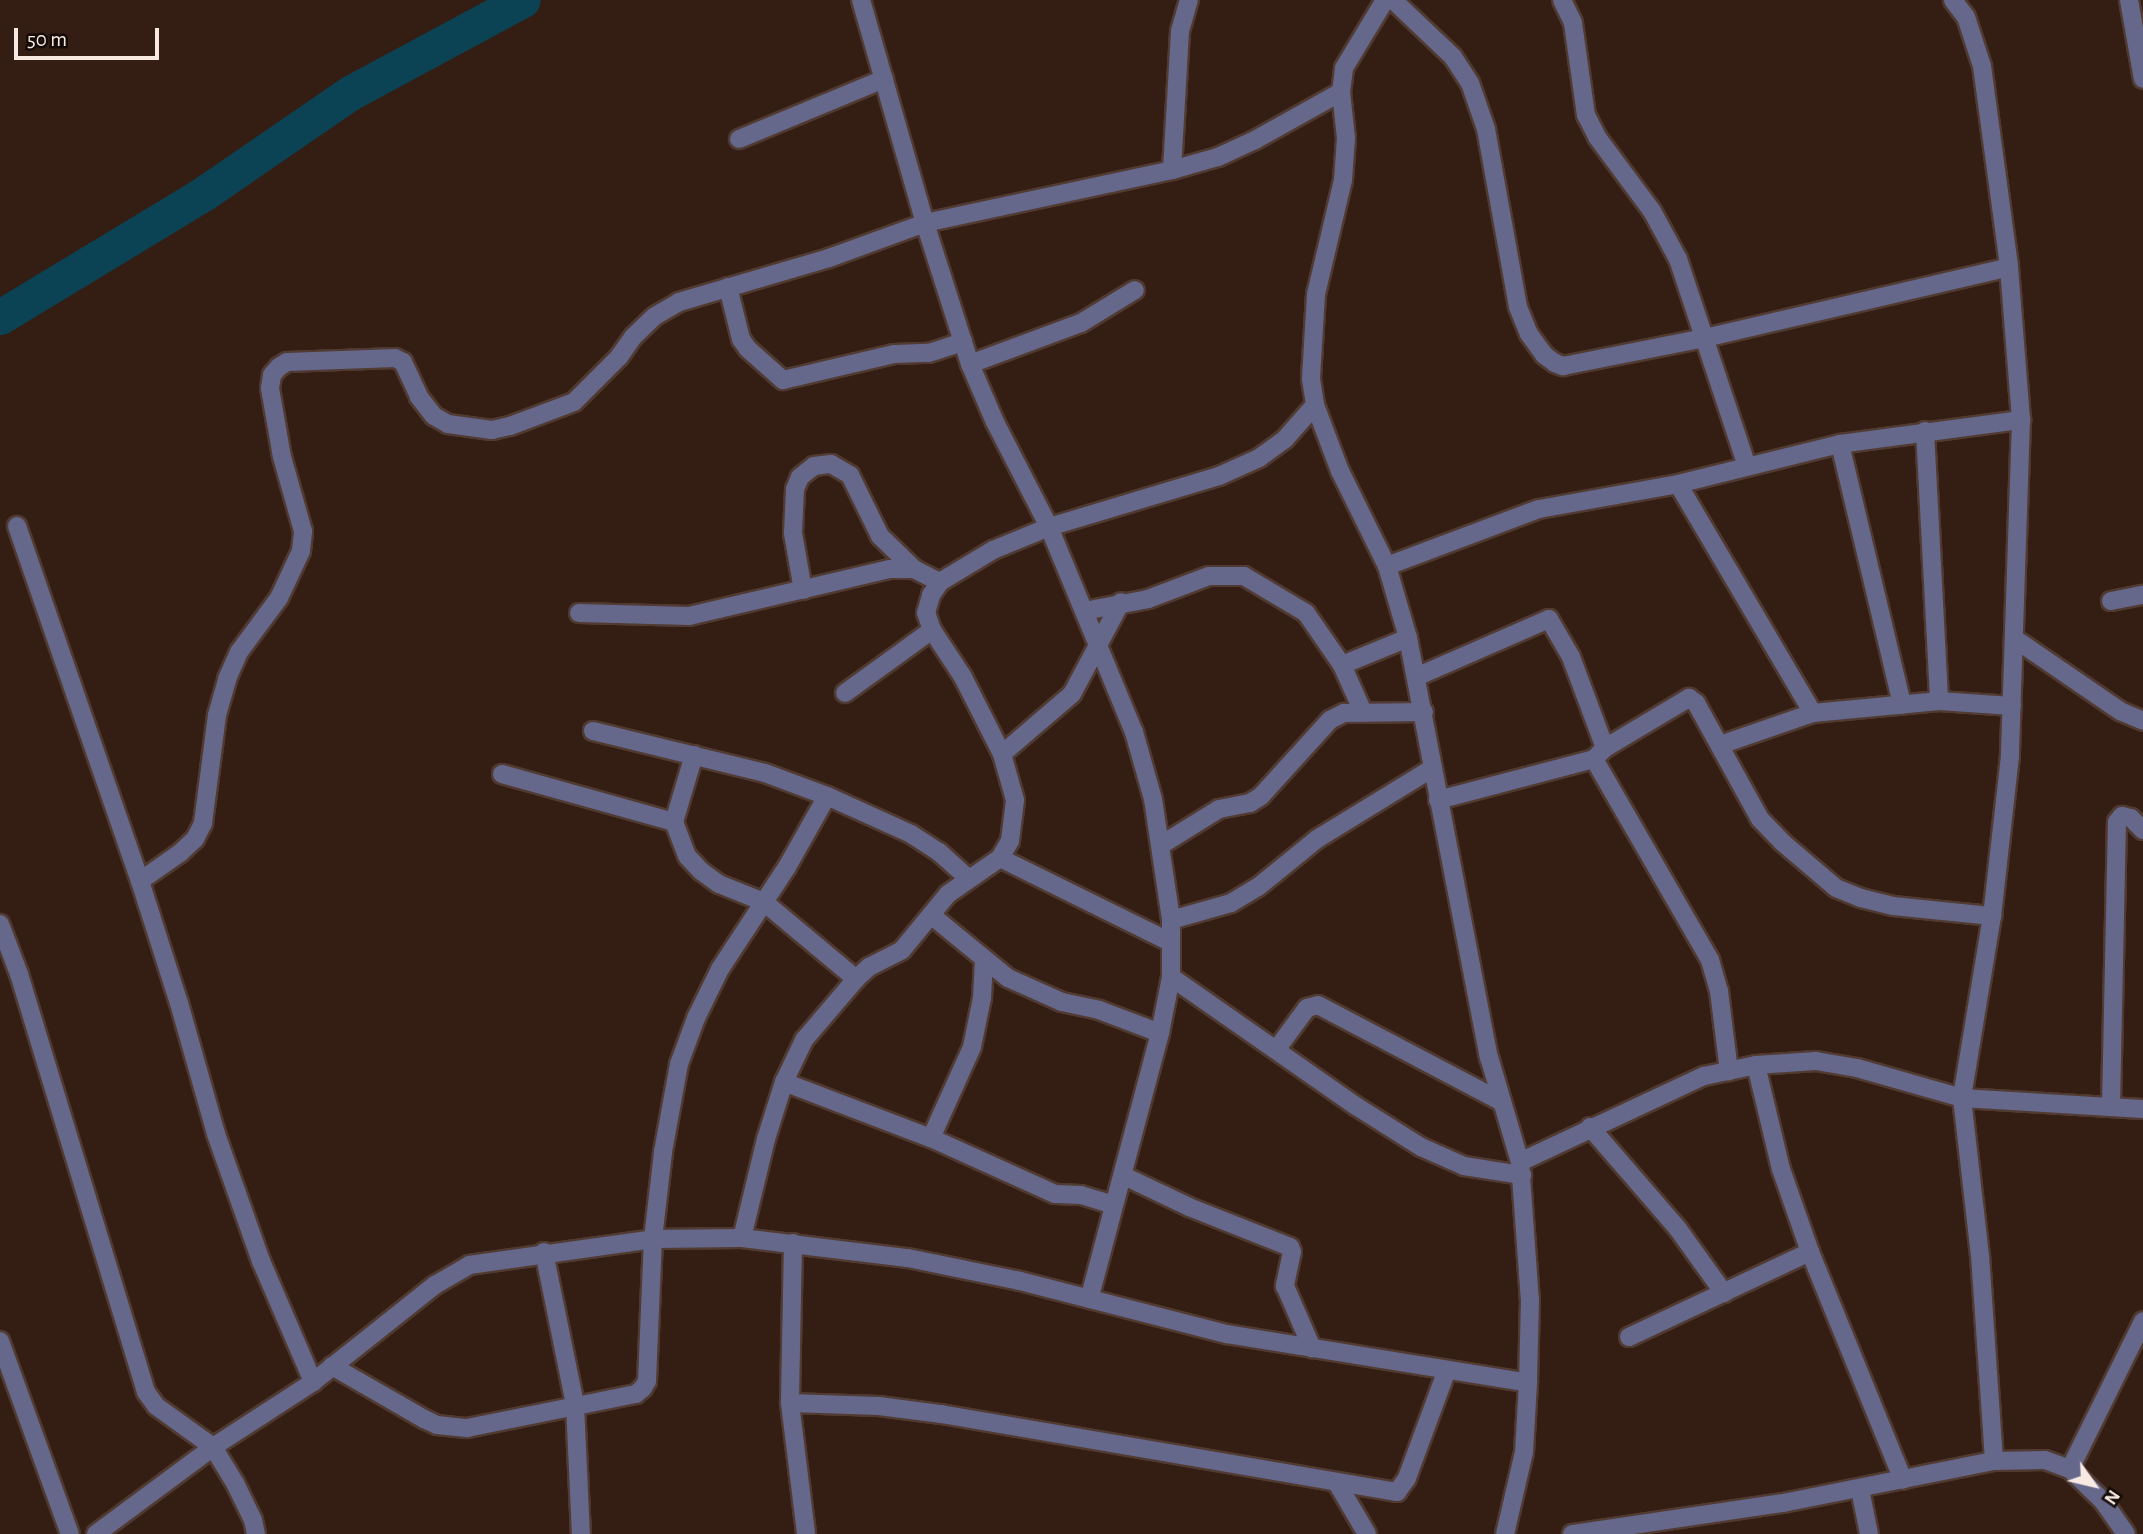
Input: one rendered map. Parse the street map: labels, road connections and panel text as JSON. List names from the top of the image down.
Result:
{
  "scale_bar": "50 m",
  "north": "bottom right"
}
